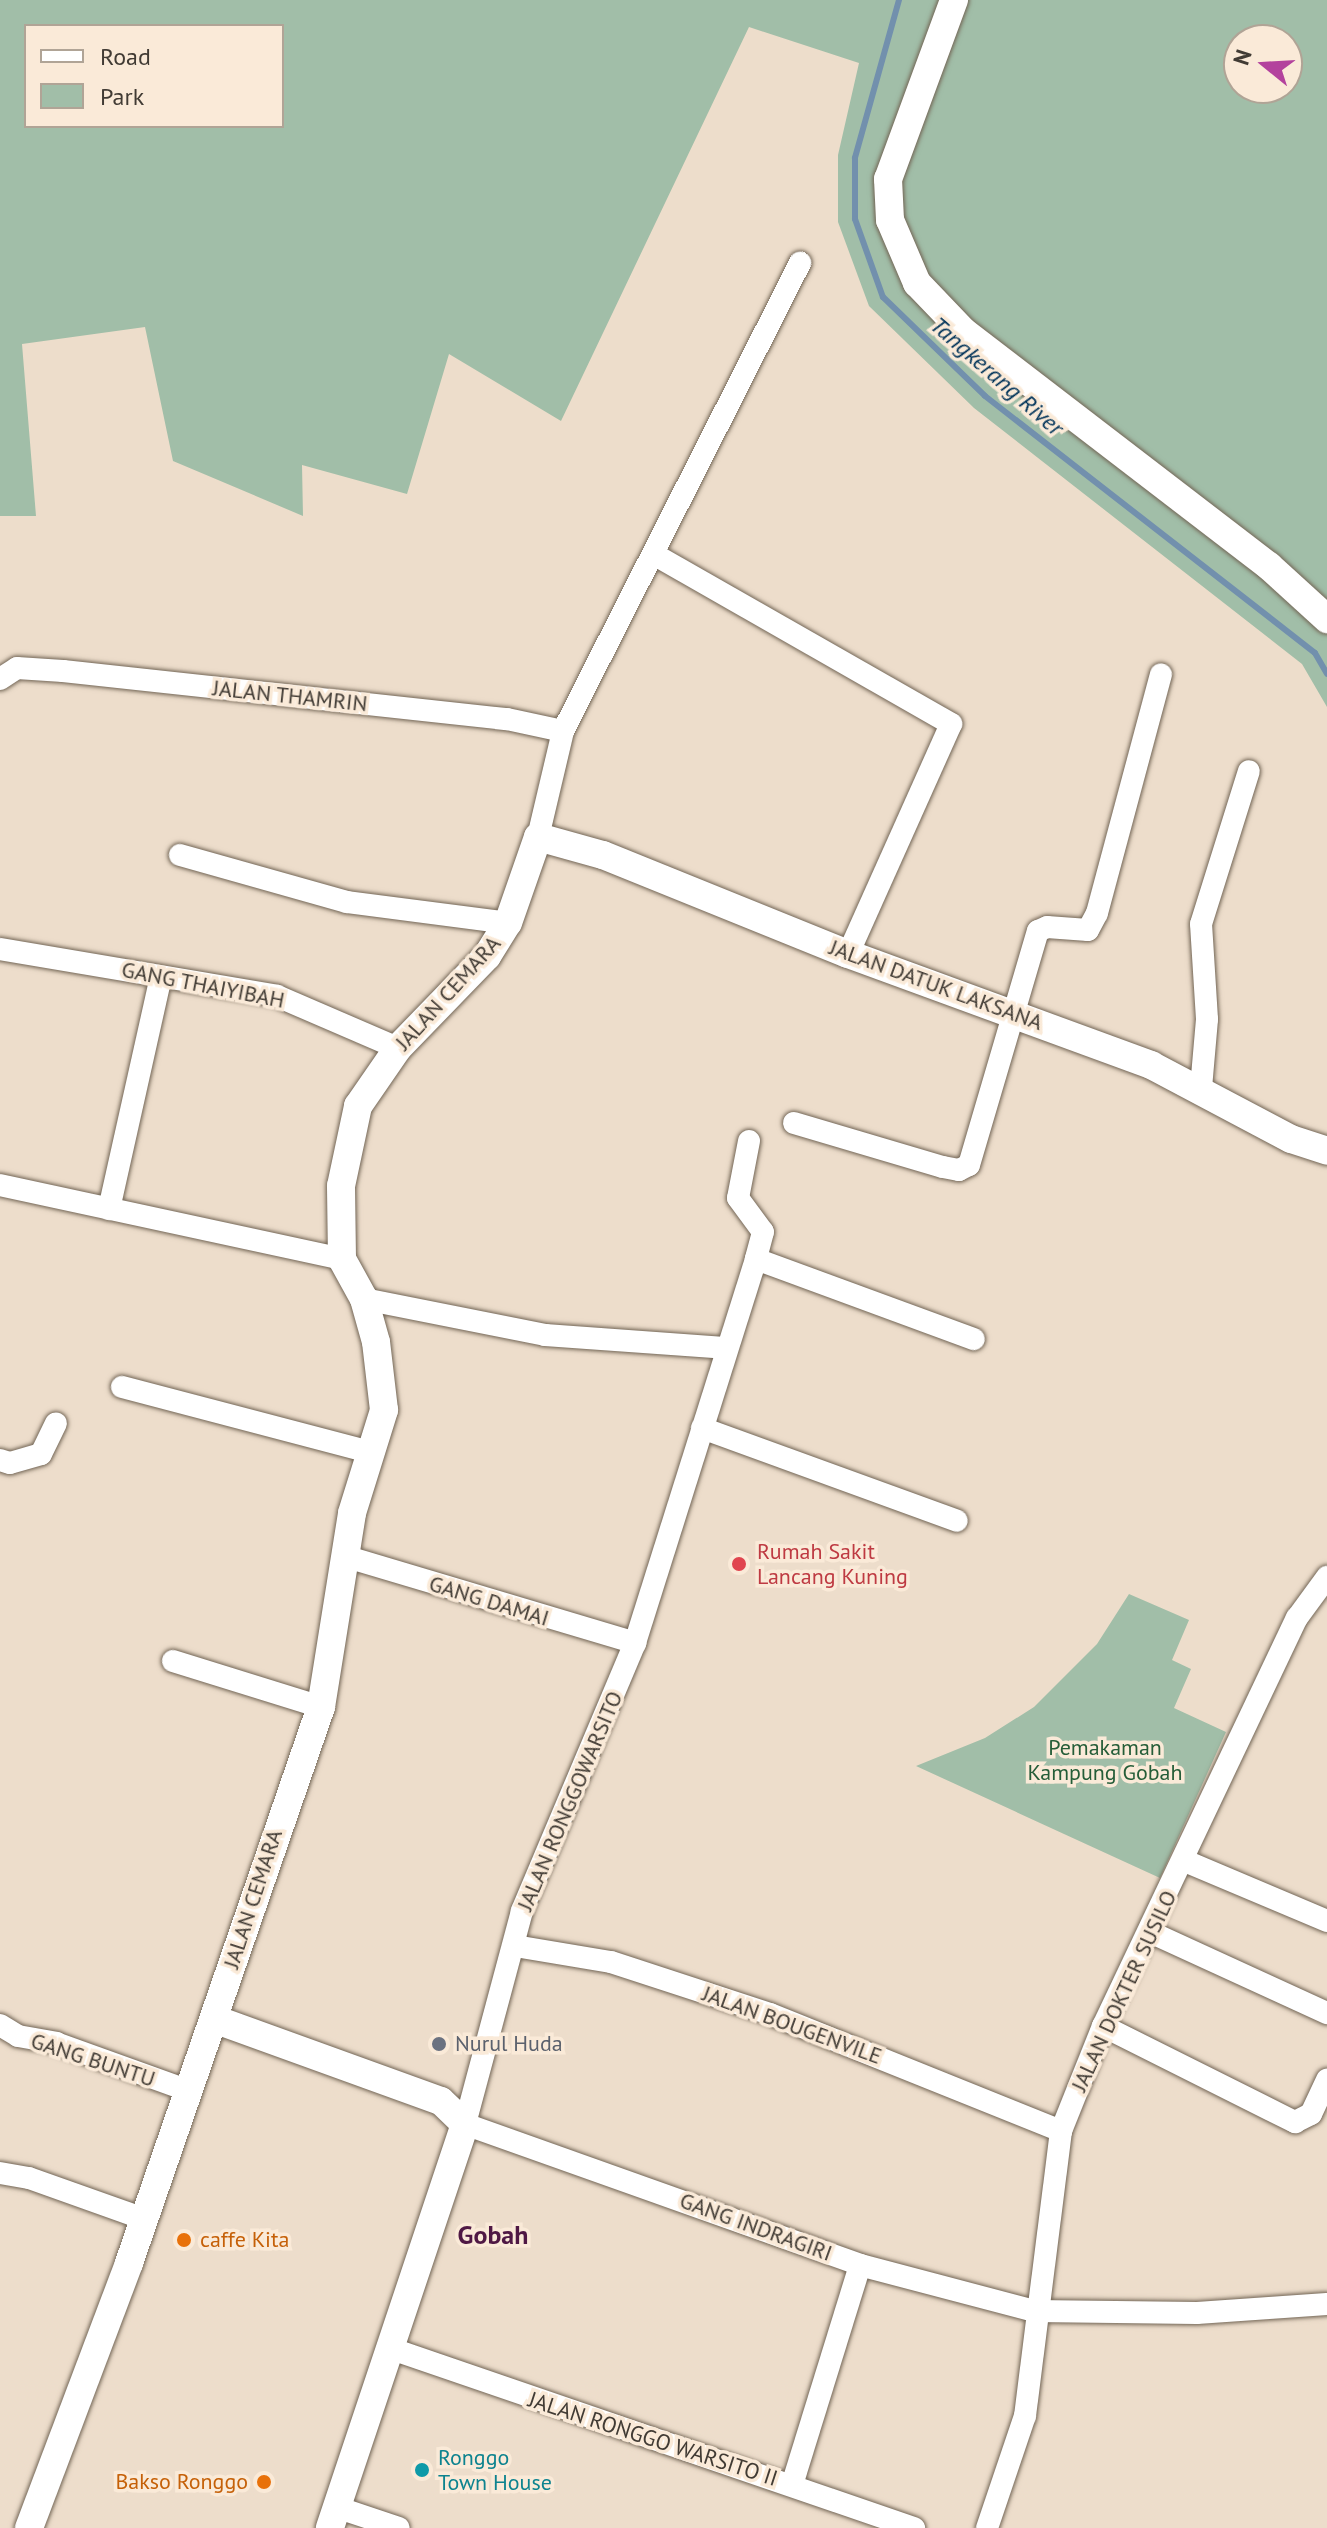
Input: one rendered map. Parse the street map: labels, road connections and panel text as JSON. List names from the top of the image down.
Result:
{
  "streets": {
    "street": [
      "JALAN THAMRIN",
      "GANG THAIYIBAH",
      "JALAN DATUK LAKSANA",
      "JALAN CEMARA",
      "GANG DAMAI",
      "JALAN RONGGOWARSITO",
      "JALAN DOKTER SUSILO",
      "JALAN BOUGENVILE",
      "GANG BUNTU",
      "GANG INDRAGIRI",
      "JALAN RONGGO WARSITO II"
    ]
  },
  "crossings": [
    ["JALAN THAMRIN", "JALAN CEMARA"],
    ["GANG THAIYIBAH", "JALAN CEMARA"],
    ["JALAN DATUK LAKSANA", "JALAN CEMARA"],
    ["JALAN CEMARA", "GANG DAMAI"],
    ["JALAN CEMARA", "GANG BUNTU"],
    ["JALAN CEMARA", "GANG INDRAGIRI"],
    ["GANG DAMAI", "JALAN RONGGOWARSITO"],
    ["JALAN RONGGOWARSITO", "JALAN BOUGENVILE"],
    ["JALAN RONGGOWARSITO", "GANG INDRAGIRI"],
    ["JALAN RONGGOWARSITO", "JALAN RONGGO WARSITO II"],
    ["JALAN DOKTER SUSILO", "JALAN BOUGENVILE"],
    ["JALAN DOKTER SUSILO", "GANG INDRAGIRI"]
  ],
  "districts": ["Gobah"],
  "water": ["Tangkerang River"],
  "parks": ["Pemakaman Kampung Gobah"],
  "places": [
    "Rumah Sakit Lancang Kuning",
    "Nurul Huda",
    "caffe Kita",
    "Ronggo Town House",
    "Bakso Ronggo"
  ],
  "legend": ["Road", "Park"],
  "north": "left"
}
